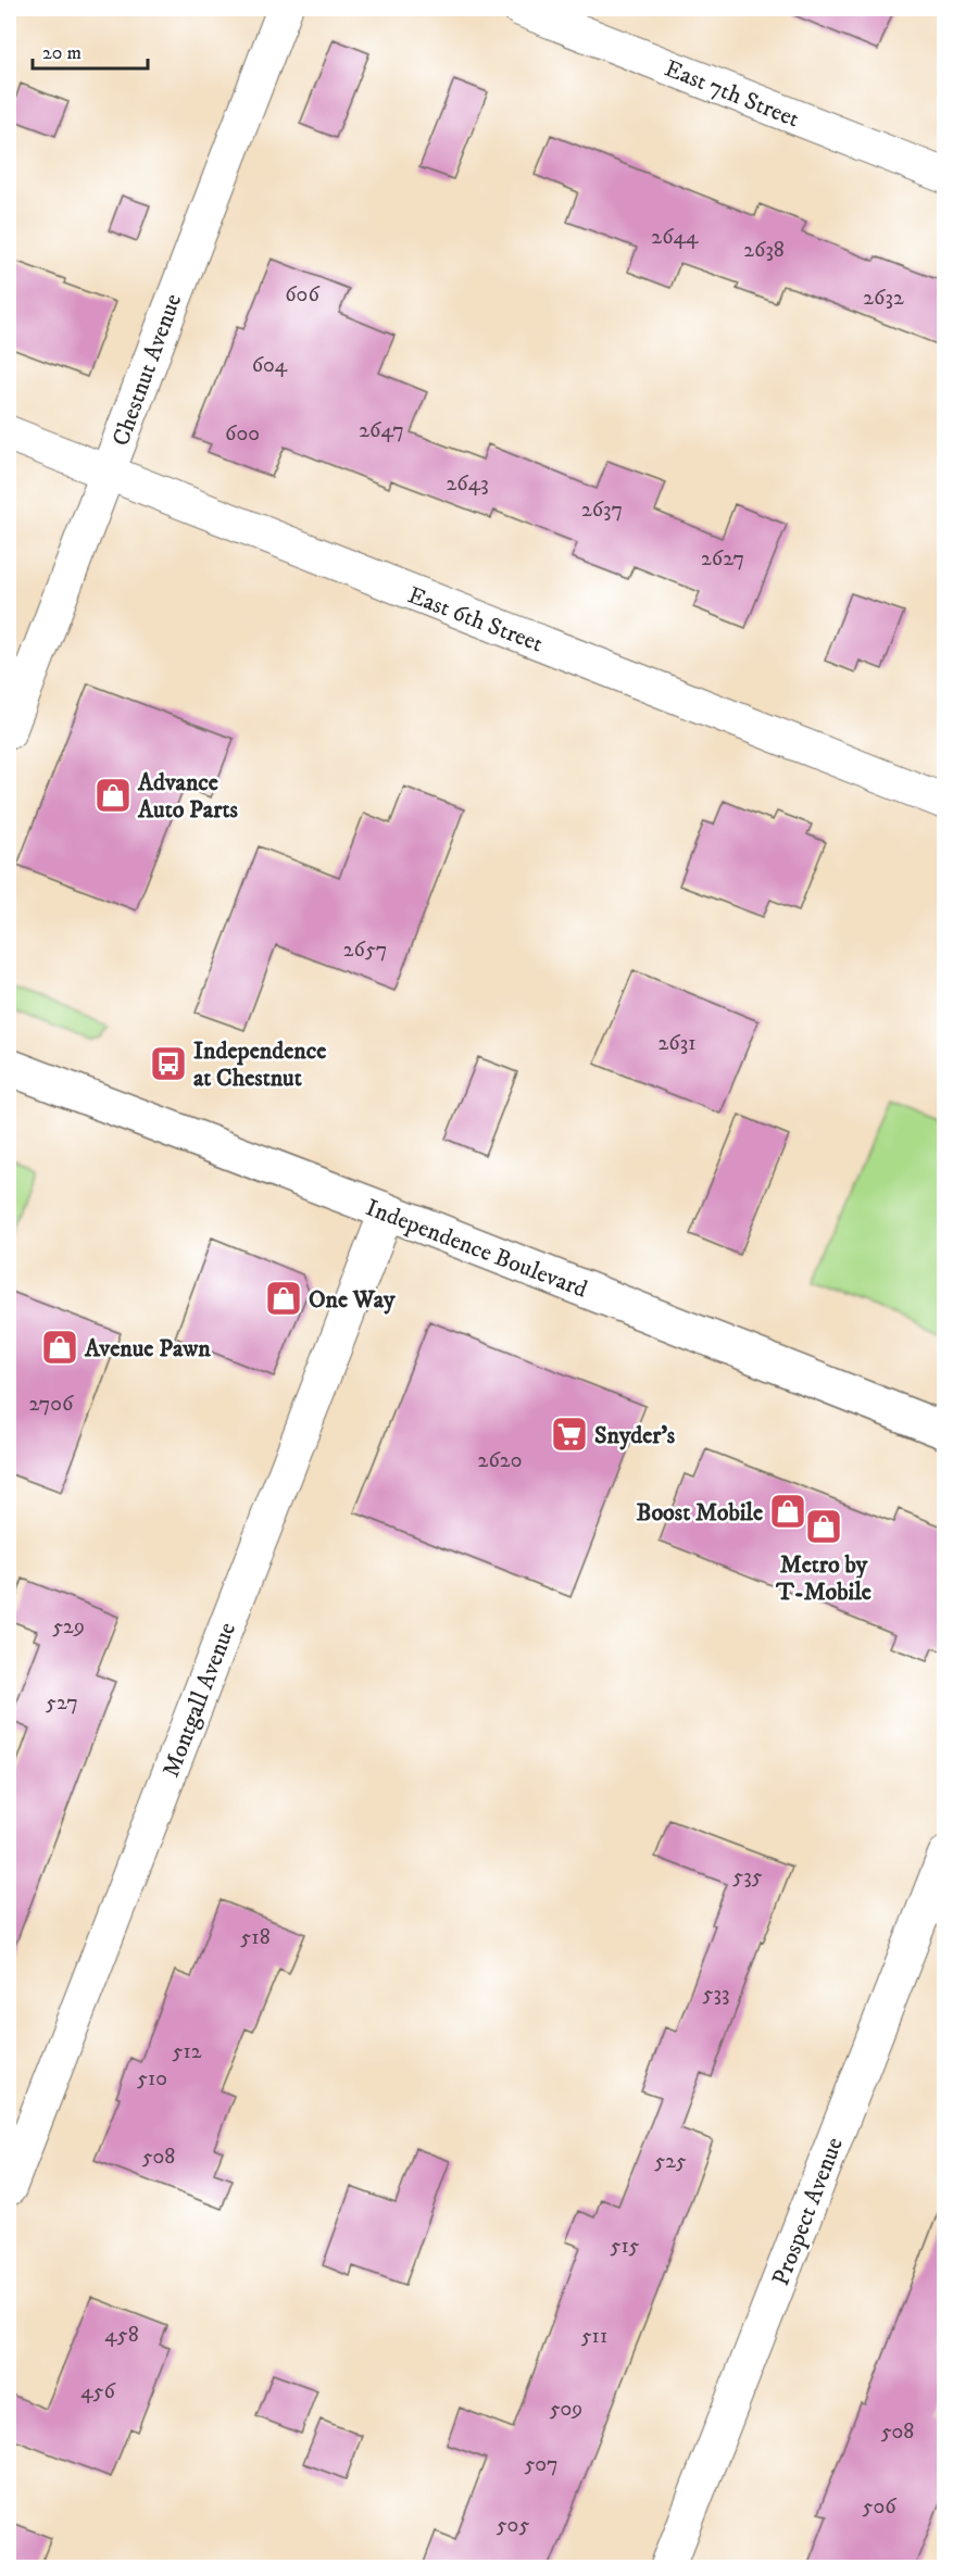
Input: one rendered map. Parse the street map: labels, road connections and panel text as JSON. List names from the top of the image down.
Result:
{
  "streets": {
    "main road": ["Independence Boulevard"],
    "street": [
      "East 7th Street",
      "Chestnut Avenue",
      "East 6th Street",
      "Montgall Avenue",
      "Prospect Avenue"
    ]
  },
  "crossings": [
    ["Chestnut Avenue", "East 6th Street"],
    ["Independence Boulevard", "Montgall Avenue"]
  ],
  "places": {
    "shop": [
      "Advance Auto Parts",
      "One Way",
      "Avenue Pawn",
      "Boost Mobile",
      "Metro by T-Mobile"
    ],
    "bus stop": ["Independence at Chestnut"],
    "supermarket": ["Snyder's"]
  },
  "house_numbers": [
    "2644",
    "2638",
    "606",
    "2632",
    "604",
    "2647",
    "600",
    "2643",
    "2637",
    "2627",
    "2657",
    "2631",
    "2706",
    "2620",
    "529",
    "527",
    "535",
    "518",
    "533",
    "512",
    "510",
    "508",
    "525",
    "515",
    "458",
    "511",
    "456",
    "509",
    "508",
    "507",
    "506",
    "505"
  ],
  "scale_bar": "20 m"
}
